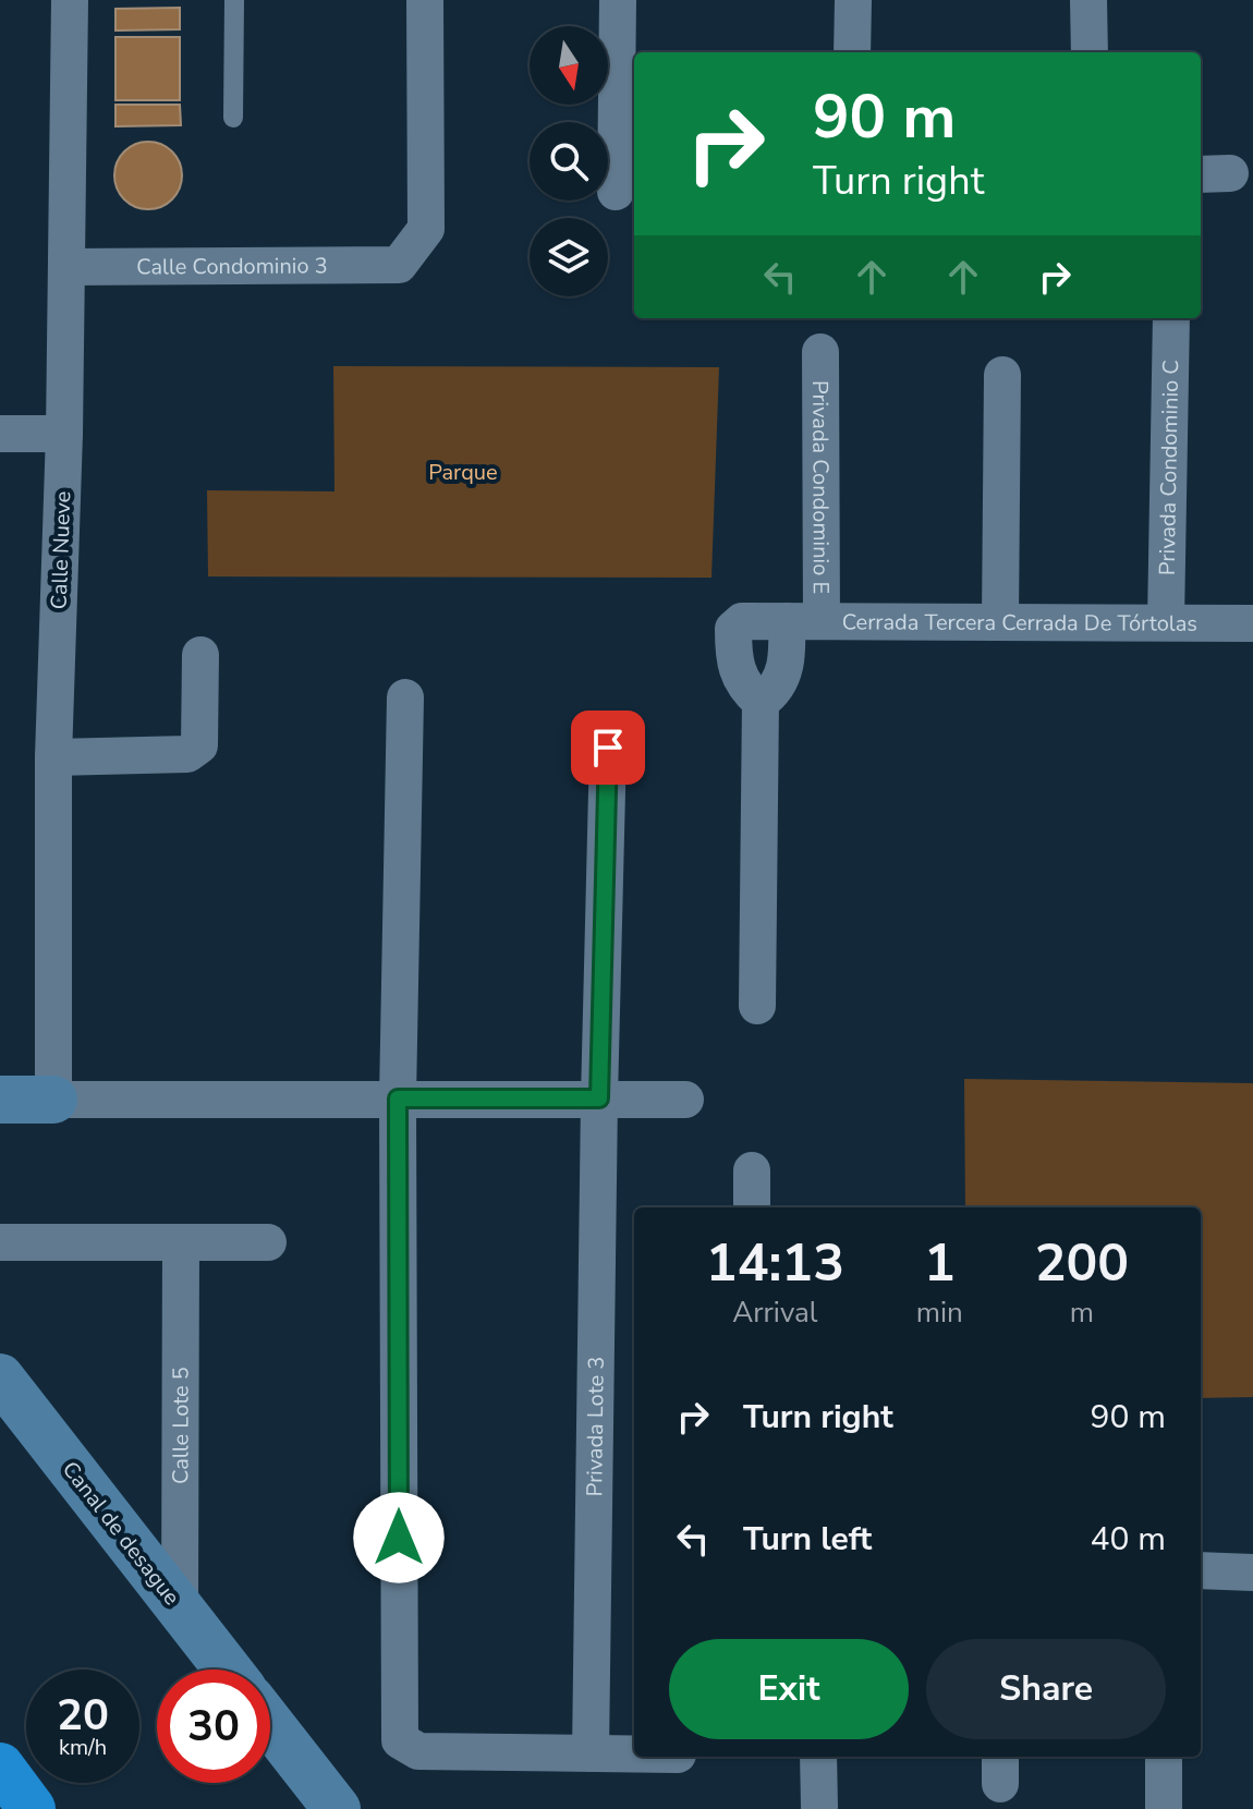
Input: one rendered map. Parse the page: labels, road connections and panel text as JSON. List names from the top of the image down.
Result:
{
  "streets": {
    "street": [
      "Calle Condominio 3",
      "Privada Condominio C",
      "Privada Condominio E",
      "Calle Nueve",
      "Cerrada Tercera Cerrada De Tórtolas",
      "Calle Lote 5",
      "Privada Lote 3",
      "Canal de desague"
    ]
  },
  "crossings": [
    ["Calle Condominio 3", "Calle Nueve"],
    ["Privada Condominio C", "Cerrada Tercera Cerrada De Tórtolas"],
    ["Privada Condominio E", "Cerrada Tercera Cerrada De Tórtolas"],
    ["Calle Lote 5", "Canal de desague"]
  ],
  "parks": ["Parque"],
  "north": "bottom",
  "page": {
    "turn": ["90 m", "Turn right"],
    "eta": [
      "14:13",
      "Arrival",
      "1",
      "min",
      "200",
      "m"
    ],
    "list": [
      {
        "name": "Turn right",
        "value": "90 m"
      },
      {
        "name": "Turn left",
        "value": "40 m"
      }
    ],
    "buttons": ["Exit", "Share"],
    "speed": "20 km/h",
    "limit": "30"
  }
}
